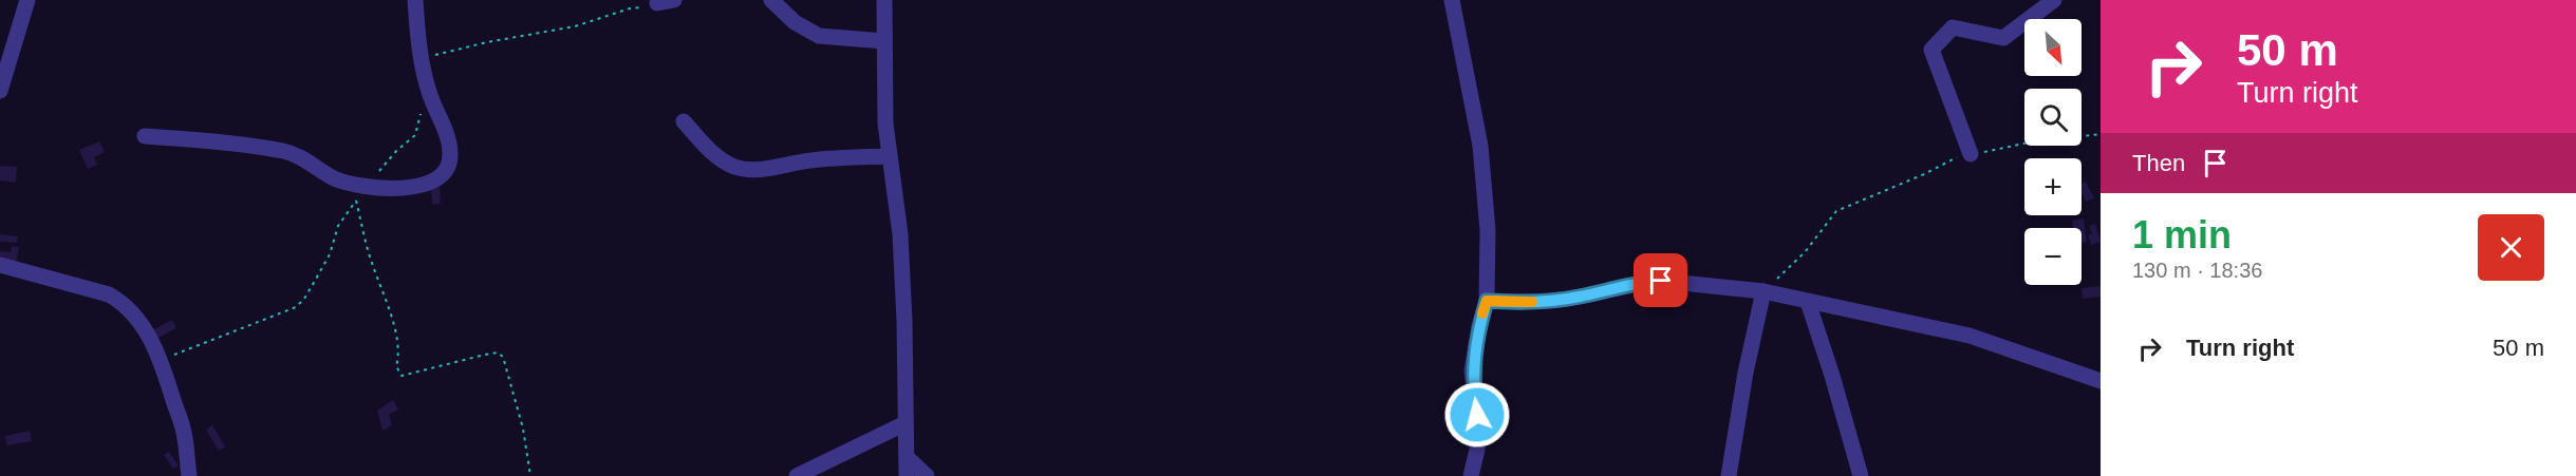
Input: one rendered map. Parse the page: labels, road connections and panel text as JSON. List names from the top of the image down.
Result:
{
  "north": "bottom right",
  "page": {
    "turn": ["50 m", "Turn right"],
    "map_buttons": ["+", "−"],
    "then": "Then",
    "heading": ["1 min", "130 m · 18:36"],
    "list": [
      {
        "name": "Turn right",
        "value": "50 m"
      }
    ]
  }
}
